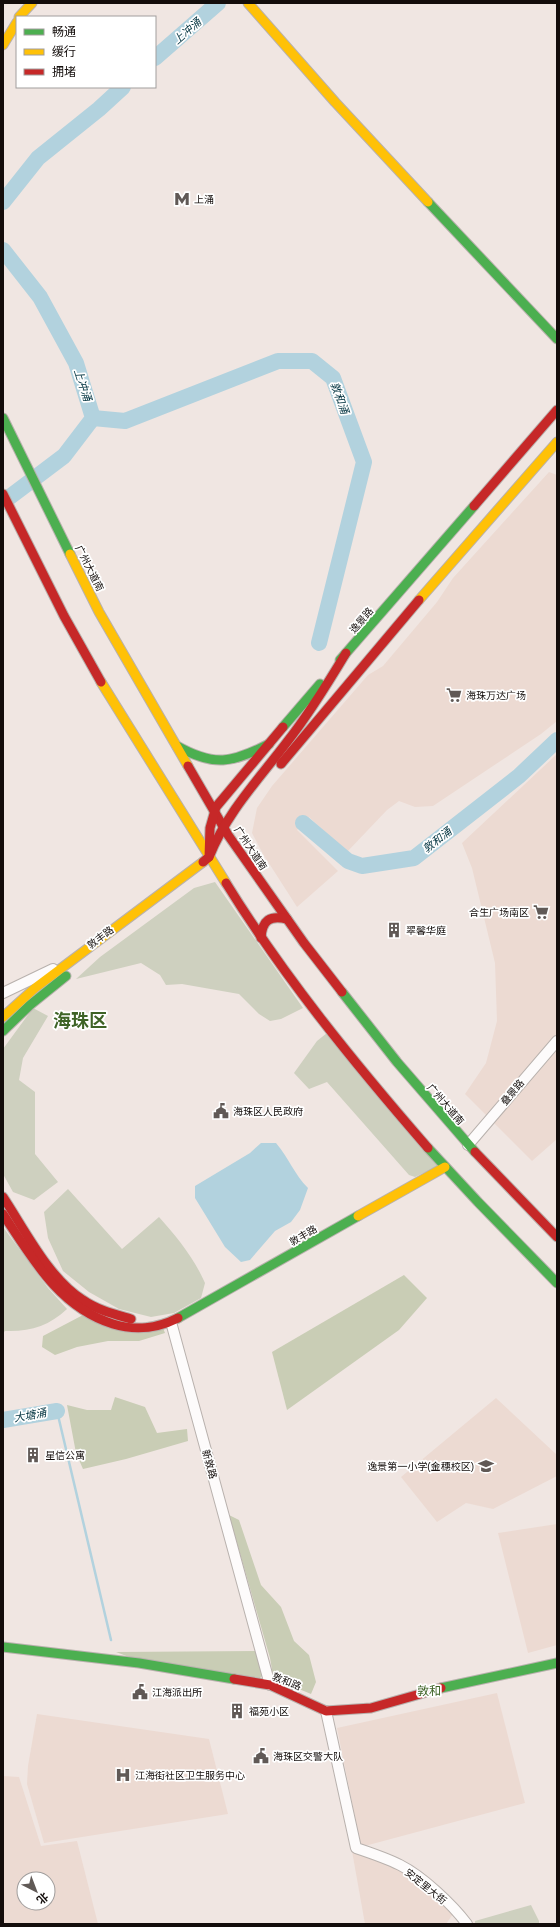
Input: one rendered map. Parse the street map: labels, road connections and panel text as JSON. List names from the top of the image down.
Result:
{
  "streets": {
    "main road": [
      "广州大道南",
      "逸景路",
      "敦丰路",
      "敦和路"
    ],
    "street": ["叠景路", "新敦路", "安定里大街"]
  },
  "crossings": [
    ["广州大道南", "逸景路"],
    ["广州大道南", "叠景路"],
    ["敦丰路", "新敦路"],
    ["新敦路", "敦和路"],
    ["敦和路", "安定里大街"]
  ],
  "districts": ["海珠区", "敦和"],
  "water": ["上冲涌", "敦和涌", "大塘涌"],
  "places": {
    "metro station": ["上涌"],
    "supermarket": ["海珠万达广场", "合生广场南区"],
    "building": ["翠馨华庭", "星信公寓", "福苑小区"],
    "public building": ["海珠区人民政府", "江海派出所", "海珠区交警大队"],
    "school or university": ["逸景第一小学(金穗校区)"],
    "hospital": ["江海街社区卫生服务中心"]
  },
  "legend": ["畅通", "缓行", "拥堵"],
  "north": "bottom right"
}
